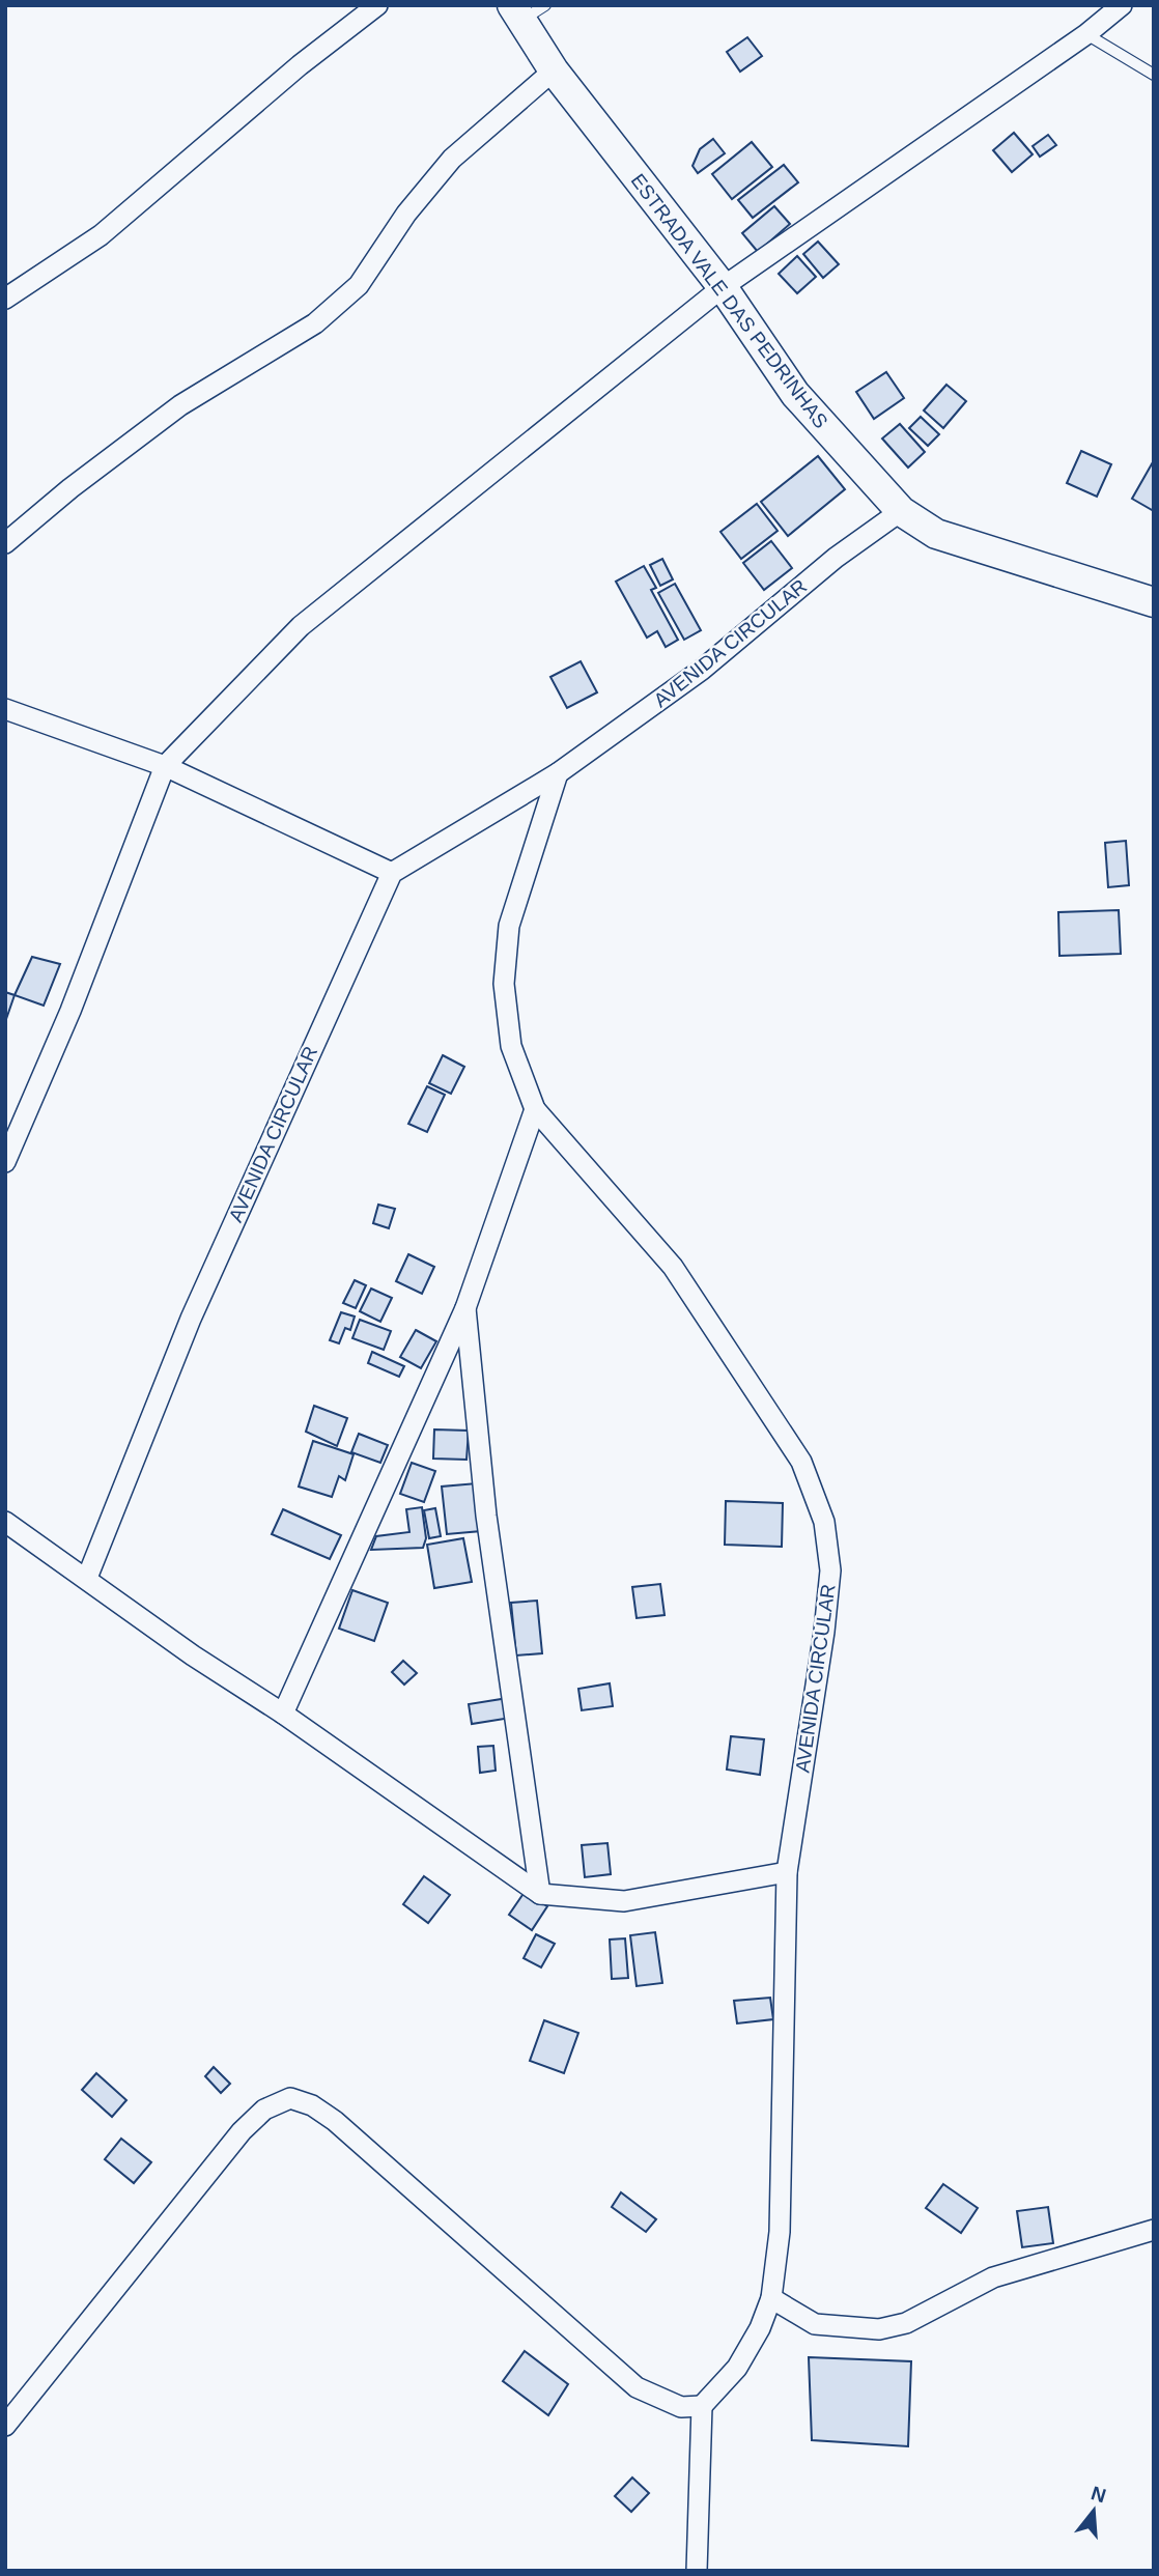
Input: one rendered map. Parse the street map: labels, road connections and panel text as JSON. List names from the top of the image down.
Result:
{
  "streets": {
    "main road": ["ESTRADA VALE DAS PEDRINHAS"],
    "street": ["AVENIDA CIRCULAR"]
  },
  "crossings": [
    ["ESTRADA VALE DAS PEDRINHAS", "AVENIDA CIRCULAR"]
  ],
  "north": "top"
}
